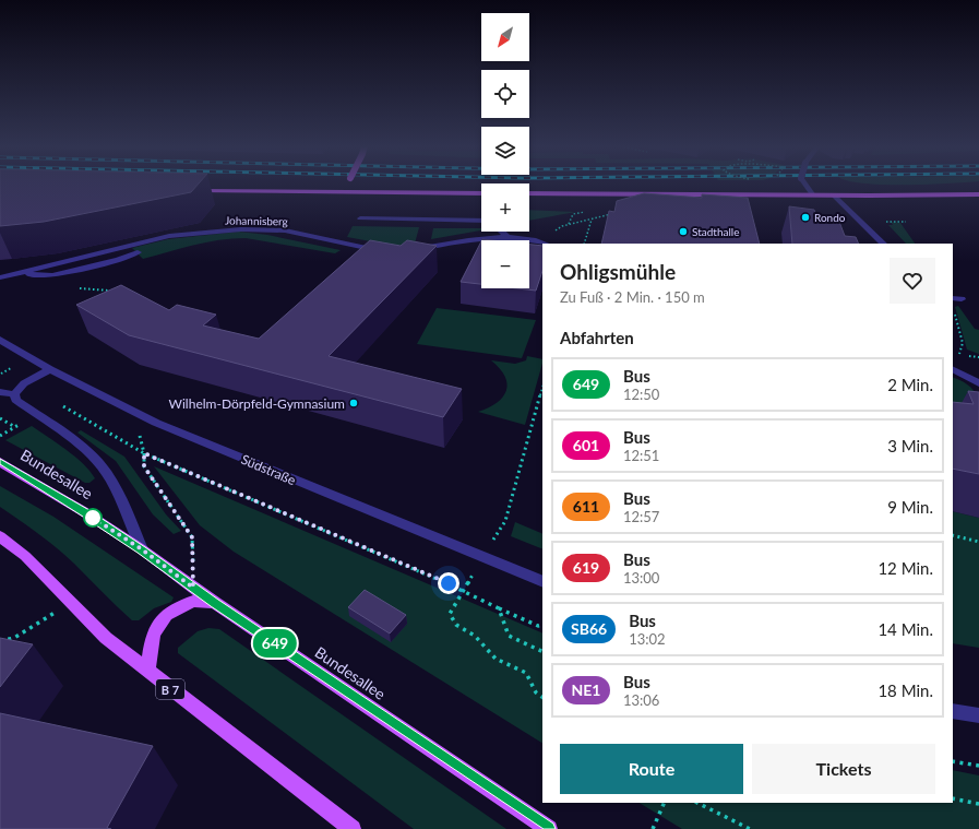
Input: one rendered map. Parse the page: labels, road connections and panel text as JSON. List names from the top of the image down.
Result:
{
  "streets": {
    "main road": ["Bundesallee", "B 7"],
    "street": ["Johannisberg", "Südstraße"]
  },
  "places": ["Rondo", "Stadthalle", "Wilhelm-Dörpfeld-Gymnasium"],
  "lines": ["bus line 649"],
  "north": "bottom left",
  "page": {
    "on_map": "649",
    "map_buttons": ["+", "−"],
    "heading": [
      ["Ohligsmühle", "Zu Fuß · 2 Min. · 150 m"],
      "Abfahrten"
    ],
    "list": [
      {
        "mark": "649",
        "name": "Bus",
        "note": "12:50",
        "value": "2 Min."
      },
      {
        "mark": "601",
        "name": "Bus",
        "note": "12:51",
        "value": "3 Min."
      },
      {
        "mark": "611",
        "name": "Bus",
        "note": "12:57",
        "value": "9 Min."
      },
      {
        "mark": "619",
        "name": "Bus",
        "note": "13:00",
        "value": "12 Min."
      },
      {
        "mark": "SB66",
        "name": "Bus",
        "note": "13:02",
        "value": "14 Min."
      },
      {
        "mark": "NE1",
        "name": "Bus",
        "note": "13:06",
        "value": "18 Min."
      }
    ],
    "buttons": ["Route", "Tickets"]
  }
}
